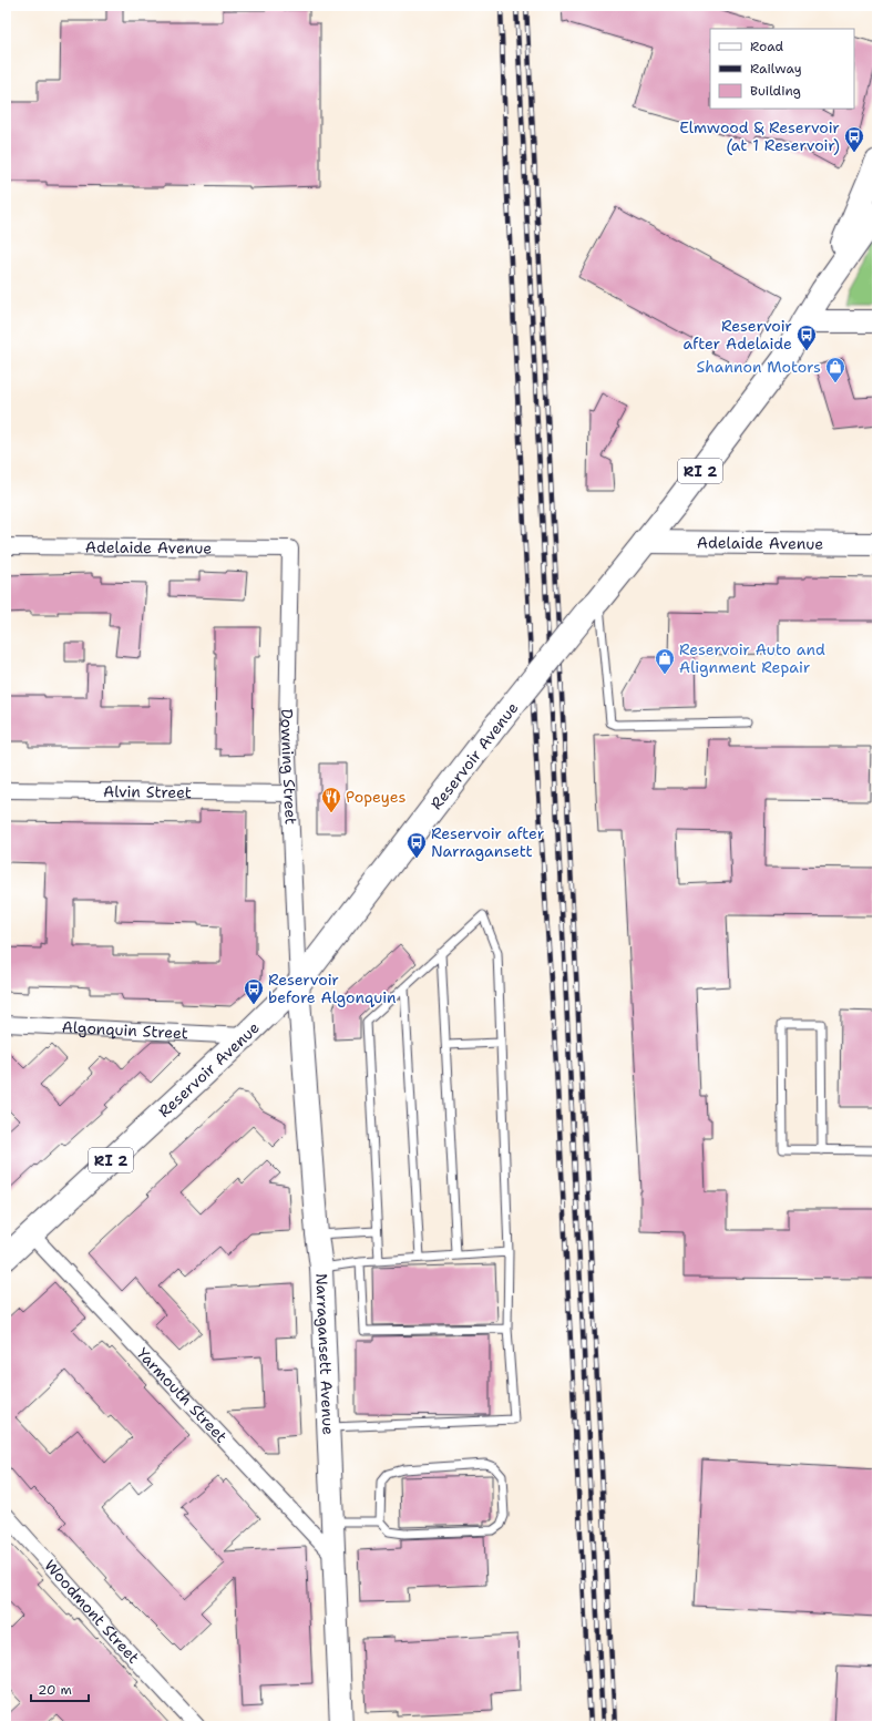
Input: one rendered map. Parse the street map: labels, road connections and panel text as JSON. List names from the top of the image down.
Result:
{
  "streets": {
    "main road": ["RI 2", "Reservoir Avenue"],
    "street": [
      "Adelaide Avenue",
      "Downing Street",
      "Alvin Street",
      "Algonquin Street",
      "Narragansett Avenue",
      "Yarmouth Street",
      "Woodmont Street"
    ]
  },
  "crossings": [
    ["Adelaide Avenue", "Reservoir Avenue"],
    ["Adelaide Avenue", "Downing Street"],
    ["Reservoir Avenue", "Downing Street"],
    ["Reservoir Avenue", "Algonquin Street"],
    ["Reservoir Avenue", "Narragansett Avenue"],
    ["Reservoir Avenue", "Yarmouth Street"],
    ["Downing Street", "Alvin Street"],
    ["Downing Street", "Narragansett Avenue"],
    ["Narragansett Avenue", "Yarmouth Street"]
  ],
  "places": {
    "bus stop": [
      "Elmwood & Reservoir (at 1 Reservoir)",
      "Reservoir after Adelaide",
      "Reservoir after Narragansett",
      "Reservoir before Algonquin"
    ],
    "shop": ["Shannon Motors", "Reservoir Auto and Alignment Repair"],
    "restaurant": ["Popeyes"]
  },
  "legend": ["Road", "Railway", "Building"],
  "scale_bar": "20 m"
}
